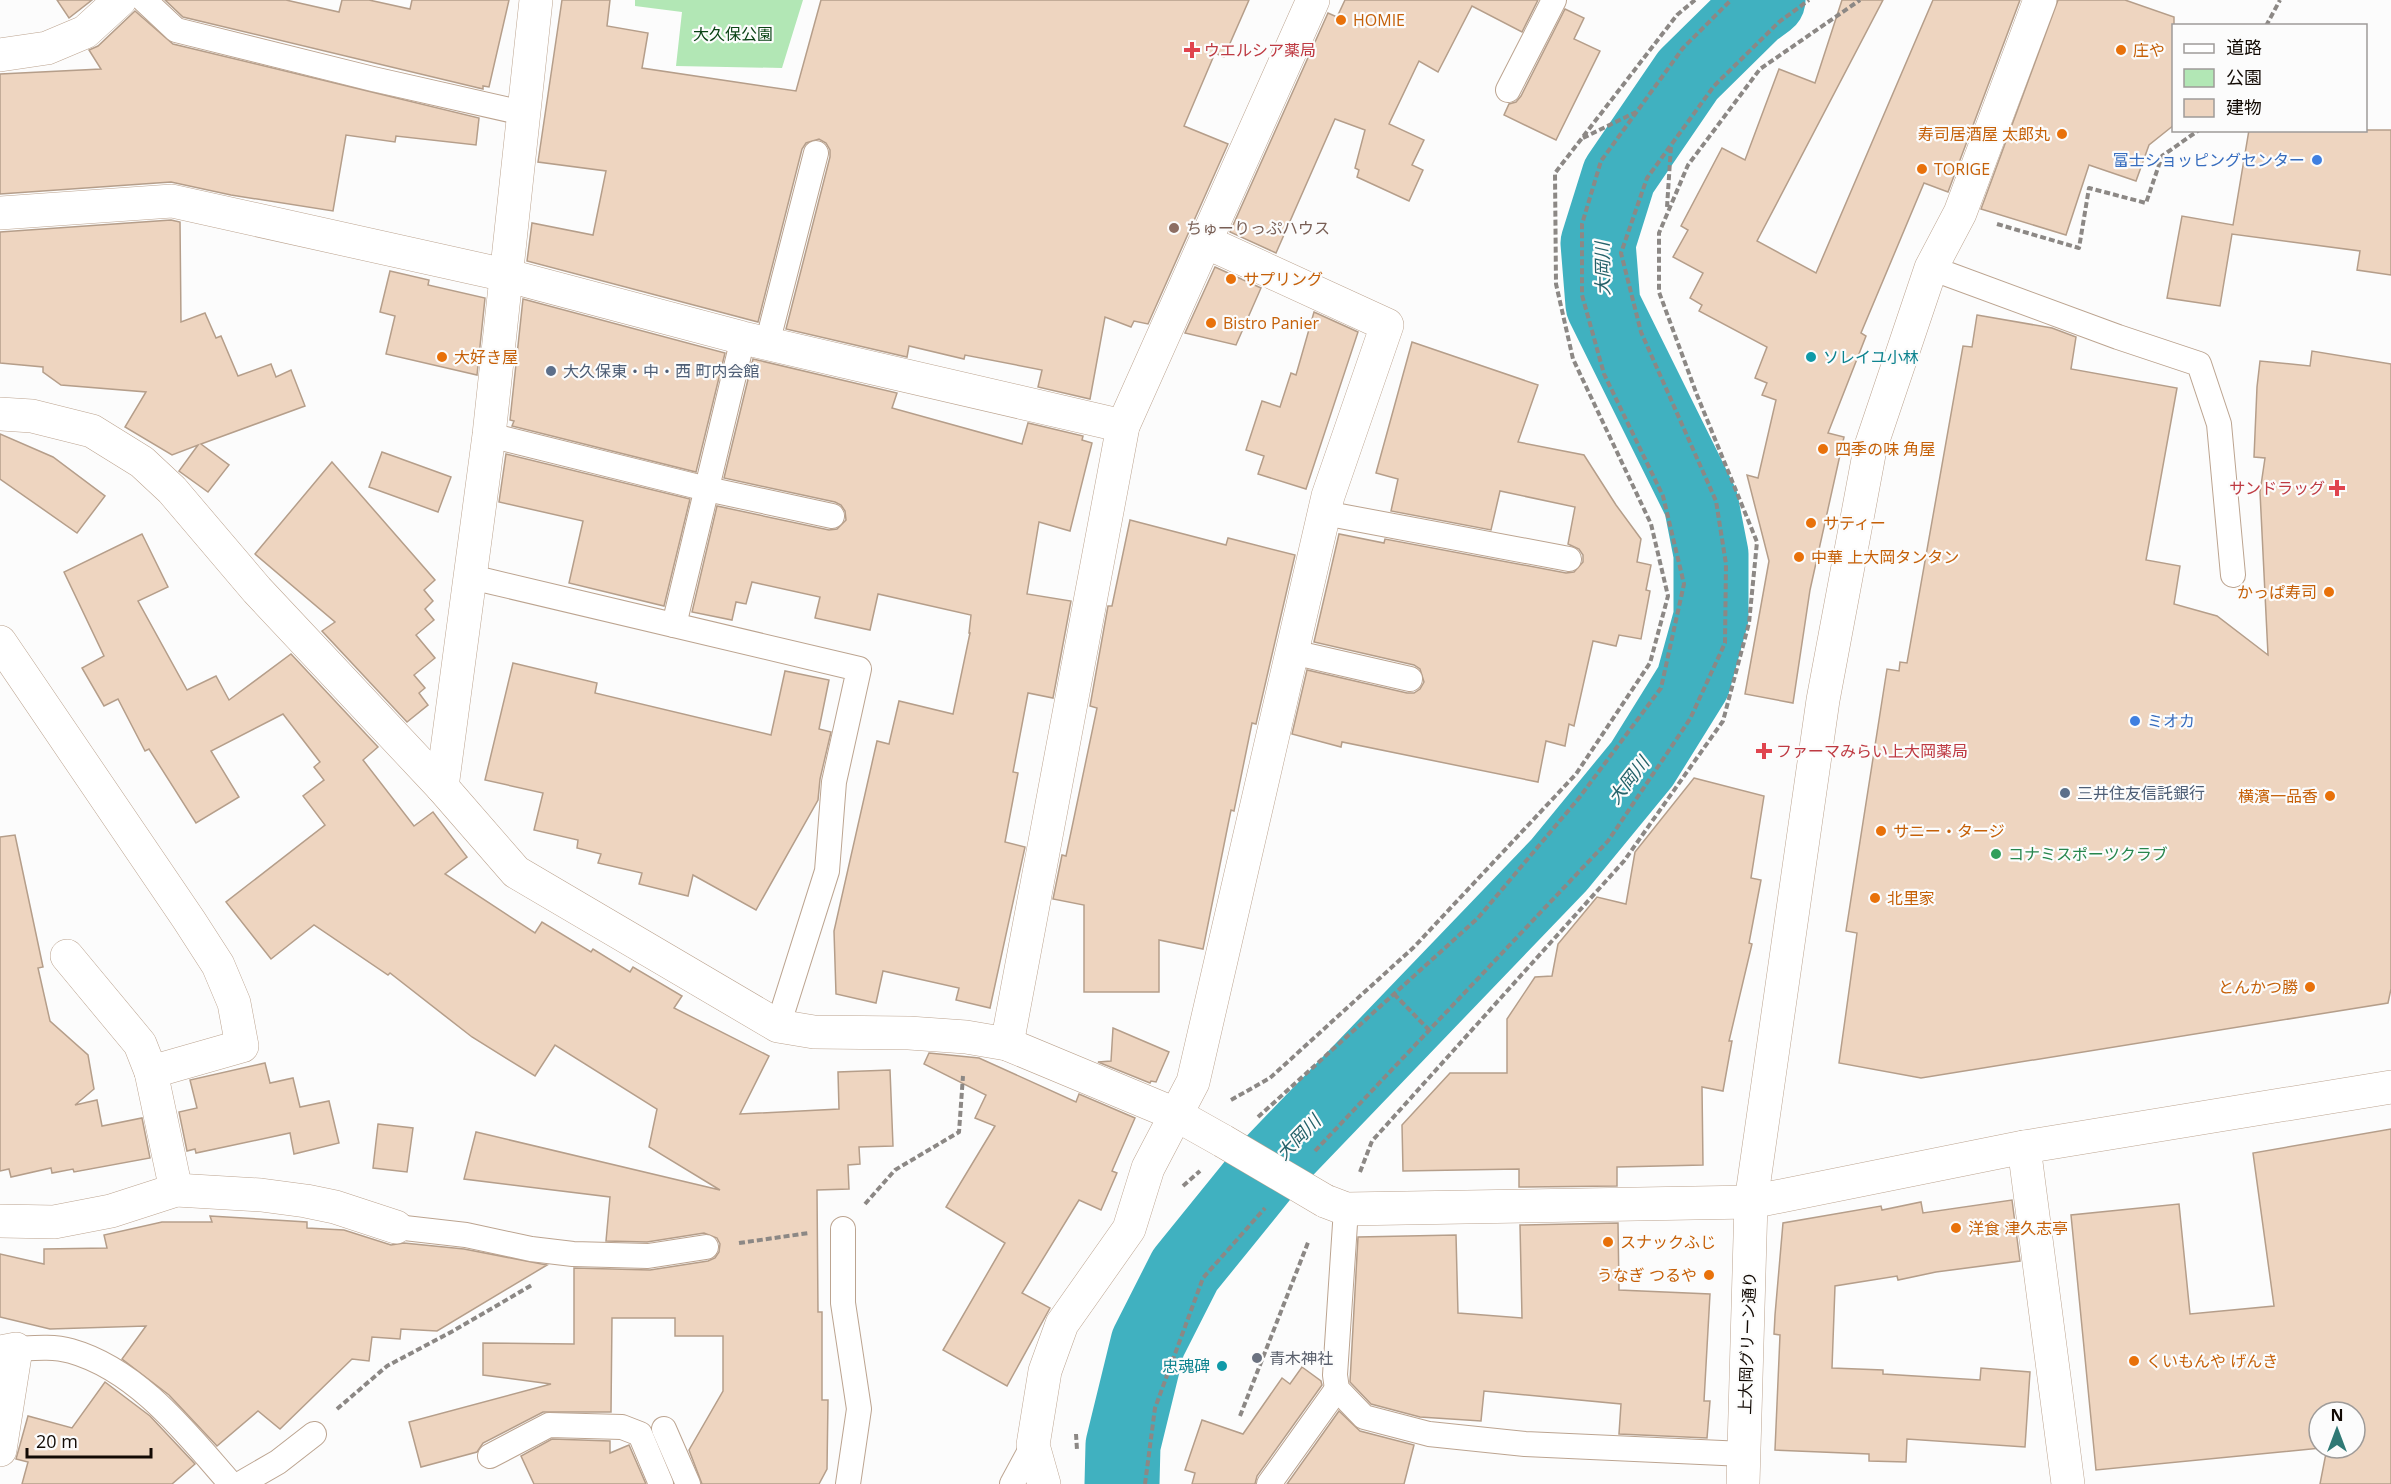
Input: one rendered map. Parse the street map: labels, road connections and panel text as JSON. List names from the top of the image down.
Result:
{
  "streets": {
    "street": ["上大岡グリーン通り"]
  },
  "water": ["大岡川"],
  "parks": ["大久保公園"],
  "places": {
    "other": [
      "HOMIE",
      "庄や",
      "寿司居酒屋 太郎丸",
      "富士ショッピングセンター",
      "TORIGE",
      "ちゅーりっぷハウス",
      "サプリング",
      "Bistro Panier",
      "大好き屋",
      "ソレイユ小林",
      "大久保東・中・西 町内会館",
      "四季の味 角屋",
      "サティー",
      "中華 上大岡タンタン",
      "かっぱ寿司",
      "ミオカ",
      "三井住友信託銀行",
      "横濱一品香",
      "サニー・タージ",
      "コナミスポーツクラブ",
      "北里家",
      "とんかつ勝",
      "洋食 津久志亭",
      "スナックふじ",
      "うなぎ つるや",
      "青木神社",
      "くいもんや げんき",
      "忠魂碑"
    ],
    "health": ["ウエルシア薬局", "サンドラッグ", "ファーマみらい上大岡薬局"]
  },
  "legend": ["道路", "公園", "建物"],
  "scale_bar": "20 m",
  "north": "top"
}
